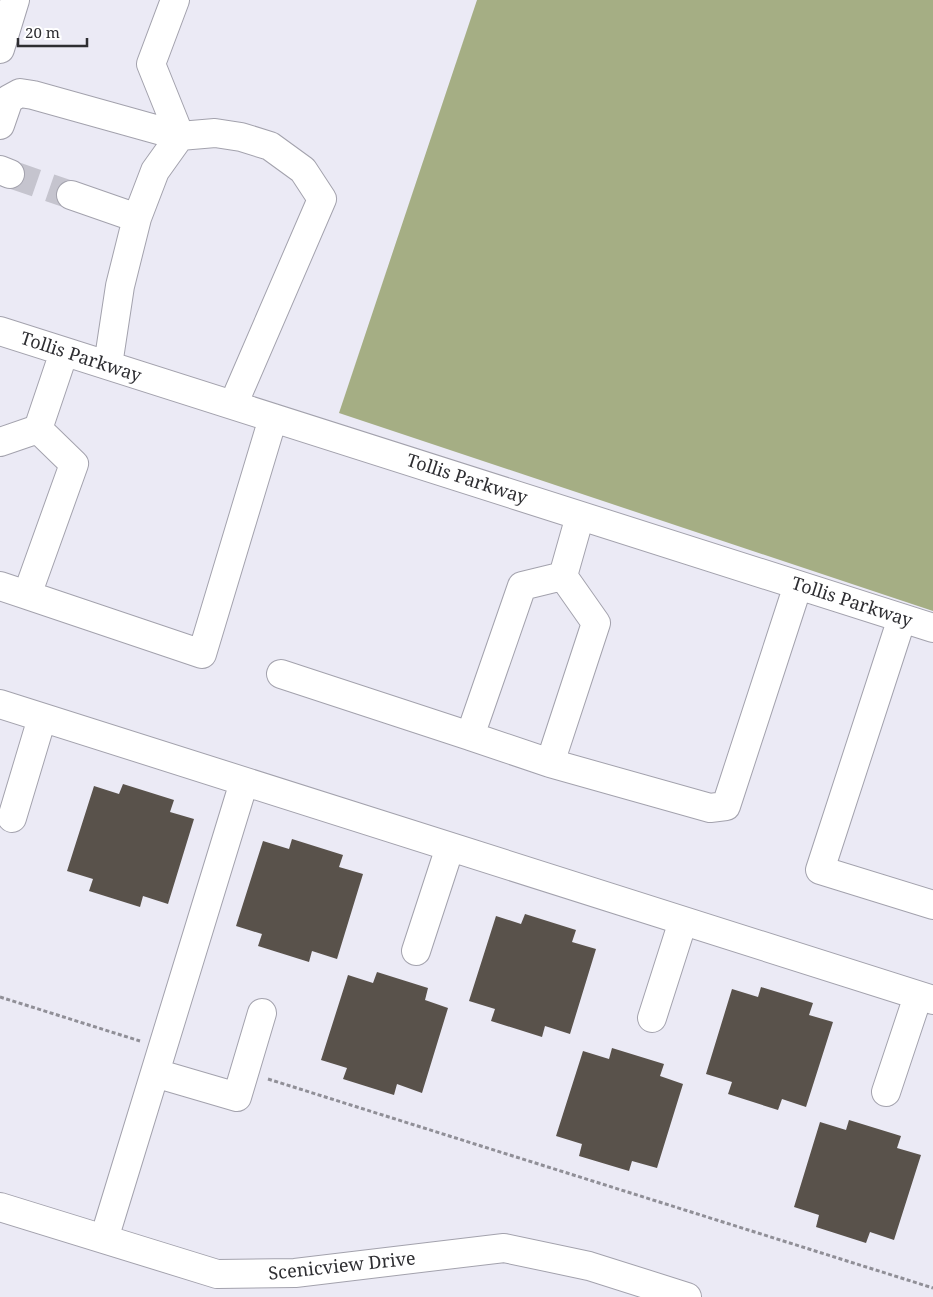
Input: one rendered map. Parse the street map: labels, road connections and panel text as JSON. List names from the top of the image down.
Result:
{
  "streets": {
    "street": ["Tollis Parkway", "Scenicview Drive"]
  },
  "scale_bar": "20 m"
}
